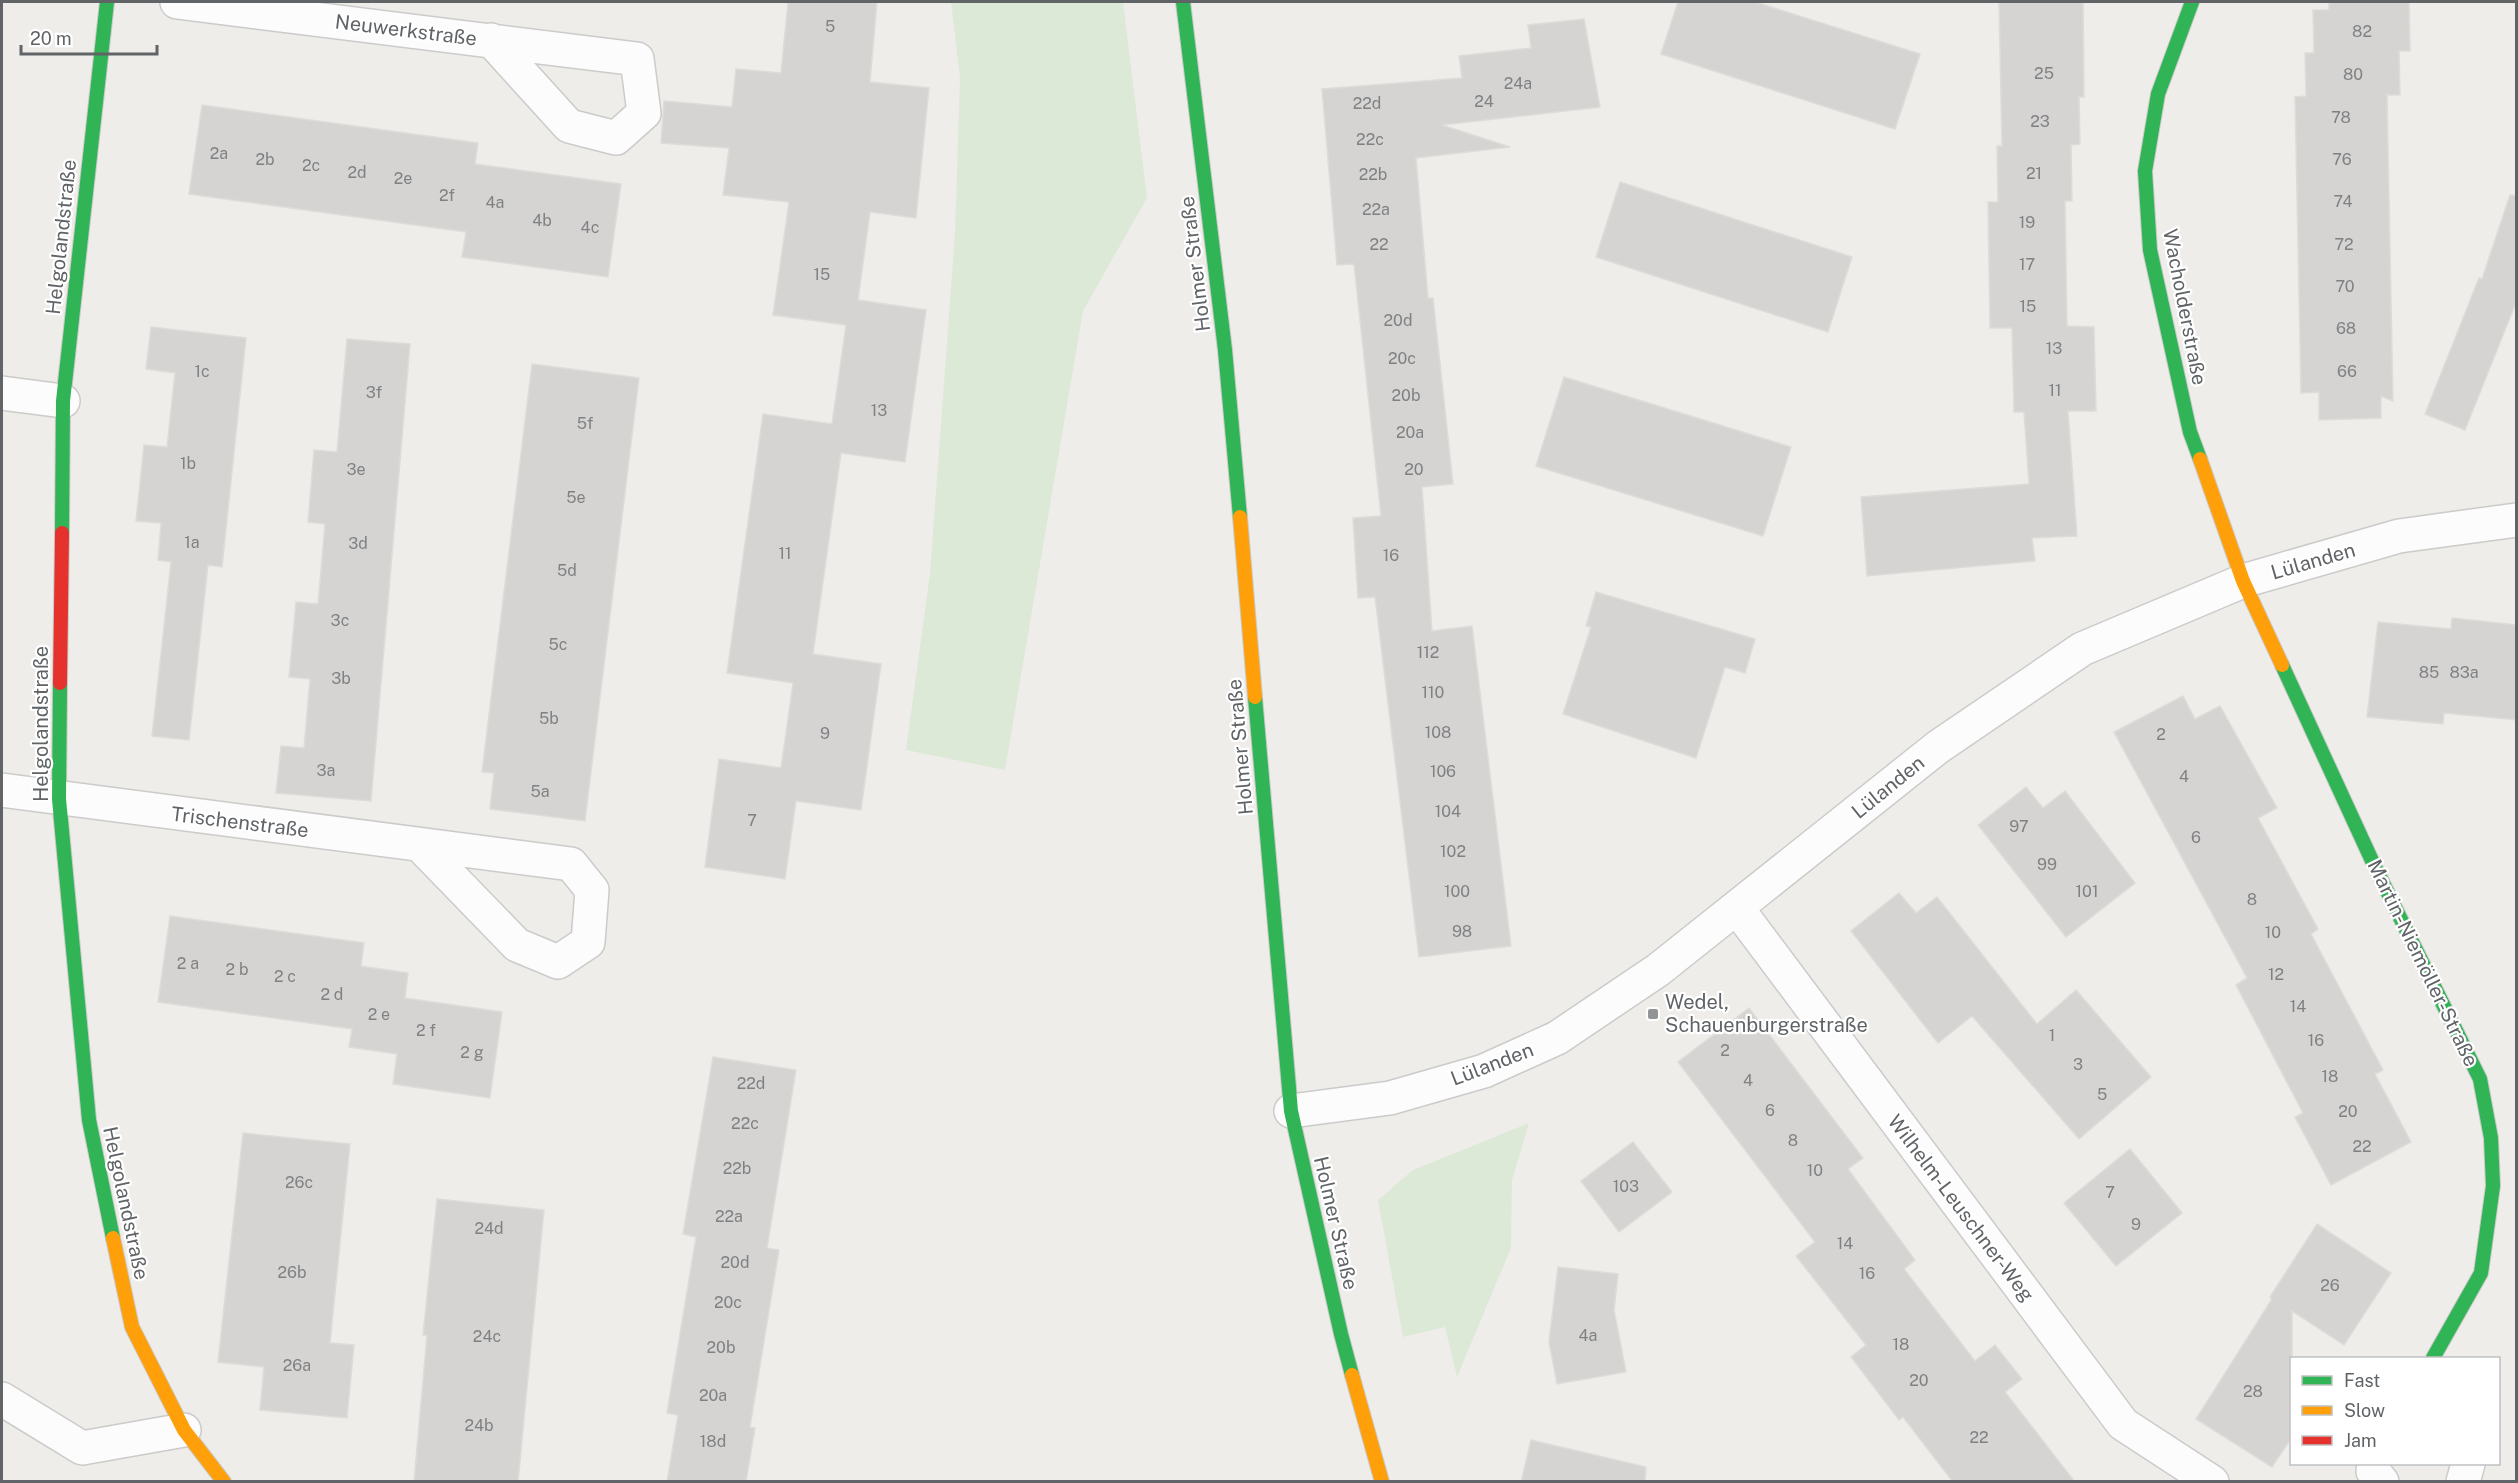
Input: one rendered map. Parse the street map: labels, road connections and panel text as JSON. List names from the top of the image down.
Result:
{
  "streets": {
    "street": [
      "Neuwerkstraße",
      "Helgolandstraße",
      "Holmer Straße",
      "Wacholderstraße",
      "Lülanden",
      "Trischenstraße",
      "Martin-Niemöller-Straße",
      "Wilhelm-Leuschner-Weg"
    ]
  },
  "crossings": [
    ["Helgolandstraße", "Trischenstraße"],
    ["Holmer Straße", "Lülanden"],
    ["Wacholderstraße", "Lülanden"],
    ["Wacholderstraße", "Martin-Niemöller-Straße"],
    ["Lülanden", "Martin-Niemöller-Straße"],
    ["Lülanden", "Wilhelm-Leuschner-Weg"]
  ],
  "places": {
    "transit": ["Wedel, Schauenburgerstraße"]
  },
  "house_numbers": [
    "5",
    "82",
    "25",
    "80",
    "24a",
    "24",
    "22d",
    "78",
    "23",
    "22c",
    "2a",
    "2b",
    "76",
    "2c",
    "2d",
    "21",
    "22b",
    "2e",
    "2f",
    "74",
    "4a",
    "22a",
    "4b",
    "19",
    "4c",
    "22",
    "72",
    "17",
    "15",
    "70",
    "15",
    "20d",
    "68",
    "13",
    "20c",
    "1c",
    "66",
    "11",
    "3f",
    "20b",
    "13",
    "5f",
    "20a",
    "1b",
    "3e",
    "20",
    "5e",
    "1a",
    "3d",
    "11",
    "16",
    "5d",
    "3c",
    "5c",
    "112",
    "85",
    "83a",
    "3b",
    "110",
    "5b",
    "108",
    "9",
    "2",
    "3a",
    "106",
    "4",
    "5a",
    "104",
    "7",
    "97",
    "6",
    "102",
    "99",
    "100",
    "101",
    "8",
    "98",
    "10",
    "2 a",
    "2 b",
    "12",
    "2 c",
    "2 d",
    "14",
    "2 e",
    "2 f",
    "1",
    "16",
    "2",
    "2 g",
    "3",
    "18",
    "4",
    "22d",
    "5",
    "6",
    "20",
    "22c",
    "8",
    "22",
    "22b",
    "10",
    "26c",
    "103",
    "7",
    "22a",
    "9",
    "24d",
    "14",
    "20d",
    "26b",
    "16",
    "26",
    "20c",
    "4a",
    "24c",
    "18",
    "20b",
    "26a",
    "20",
    "28",
    "20a",
    "24b",
    "22",
    "18d"
  ],
  "legend": ["Fast", "Slow", "Jam"],
  "scale_bar": "20 m"
}
